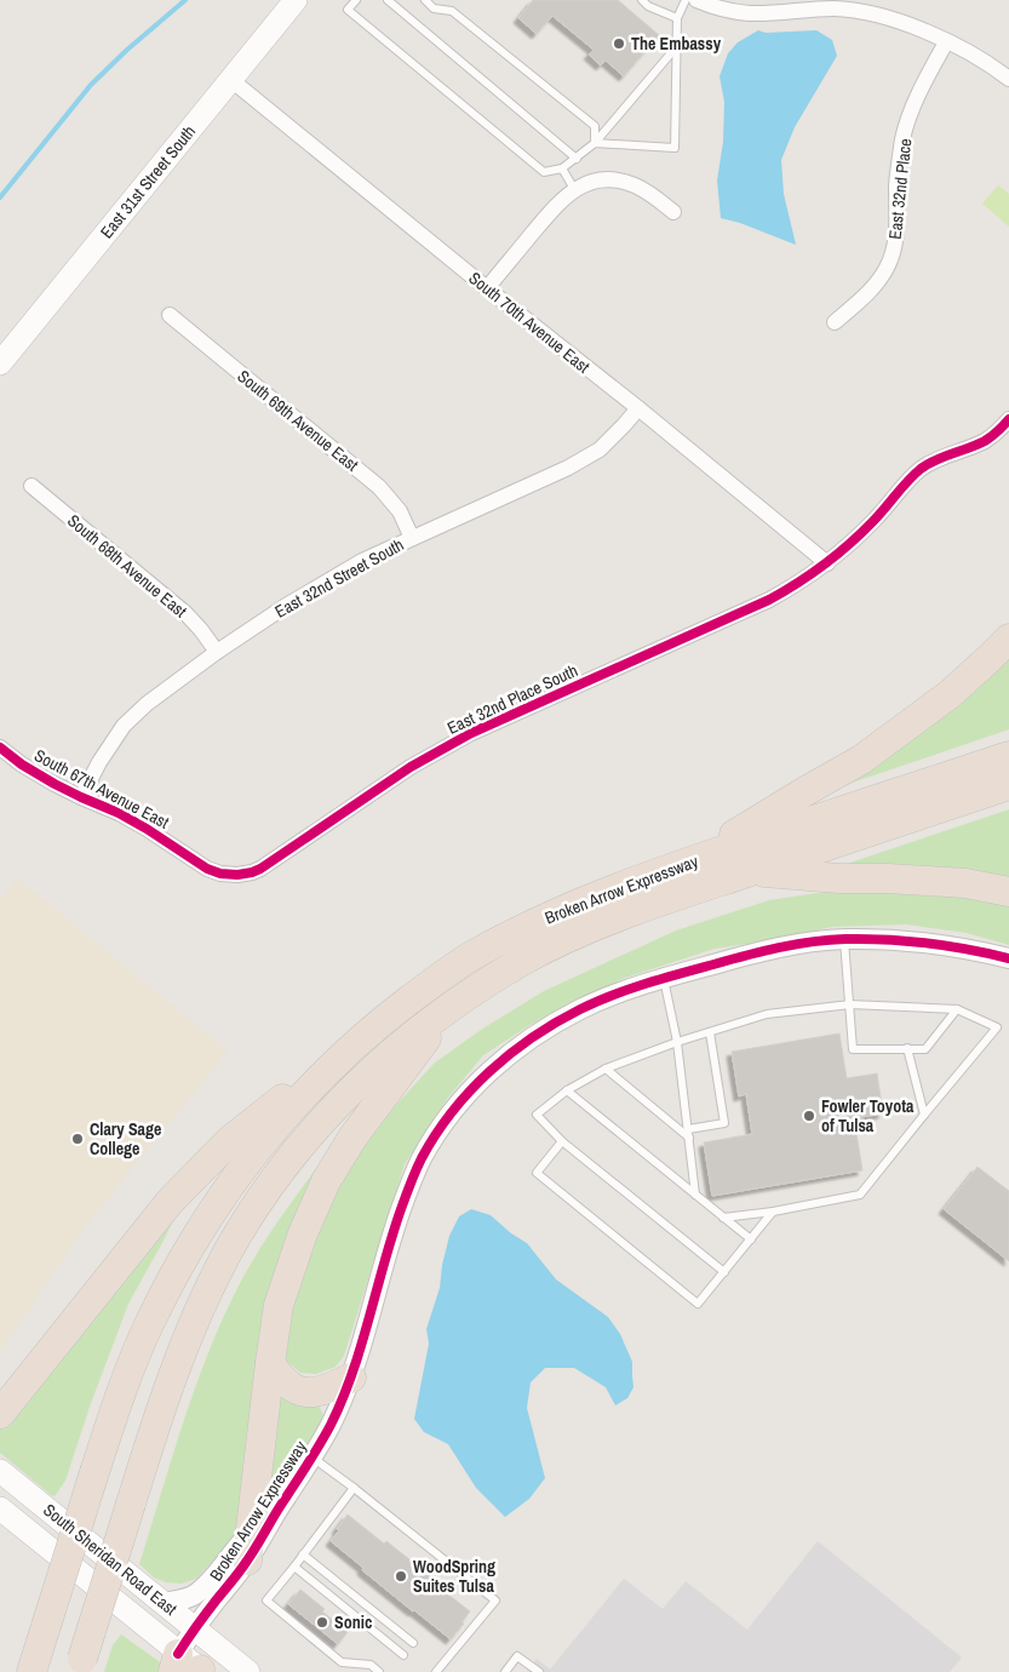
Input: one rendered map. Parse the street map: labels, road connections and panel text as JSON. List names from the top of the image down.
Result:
{
  "streets": {
    "highway": ["Broken Arrow Expressway"],
    "main road": ["East 31st Street South", "South Sheridan Road East"],
    "street": [
      "East 32nd Place",
      "South 70th Avenue East",
      "South 69th Avenue East",
      "South 68th Avenue East",
      "East 32nd Street South",
      "East 32nd Place South",
      "South 67th Avenue East"
    ]
  },
  "crossings": [
    ["East 31st Street South", "South 70th Avenue East"],
    ["South 70th Avenue East", "East 32nd Street South"],
    ["South 70th Avenue East", "East 32nd Place South"],
    ["South 69th Avenue East", "East 32nd Street South"],
    ["South 68th Avenue East", "East 32nd Street South"],
    ["East 32nd Street South", "South 67th Avenue East"],
    ["East 32nd Place South", "South 67th Avenue East"],
    ["Broken Arrow Expressway", "South Sheridan Road East"]
  ],
  "places": [
    "The Embassy",
    "Fowler Toyota of Tulsa",
    "Clary Sage College",
    "WoodSpring Suites Tulsa",
    "Sonic"
  ]
}
